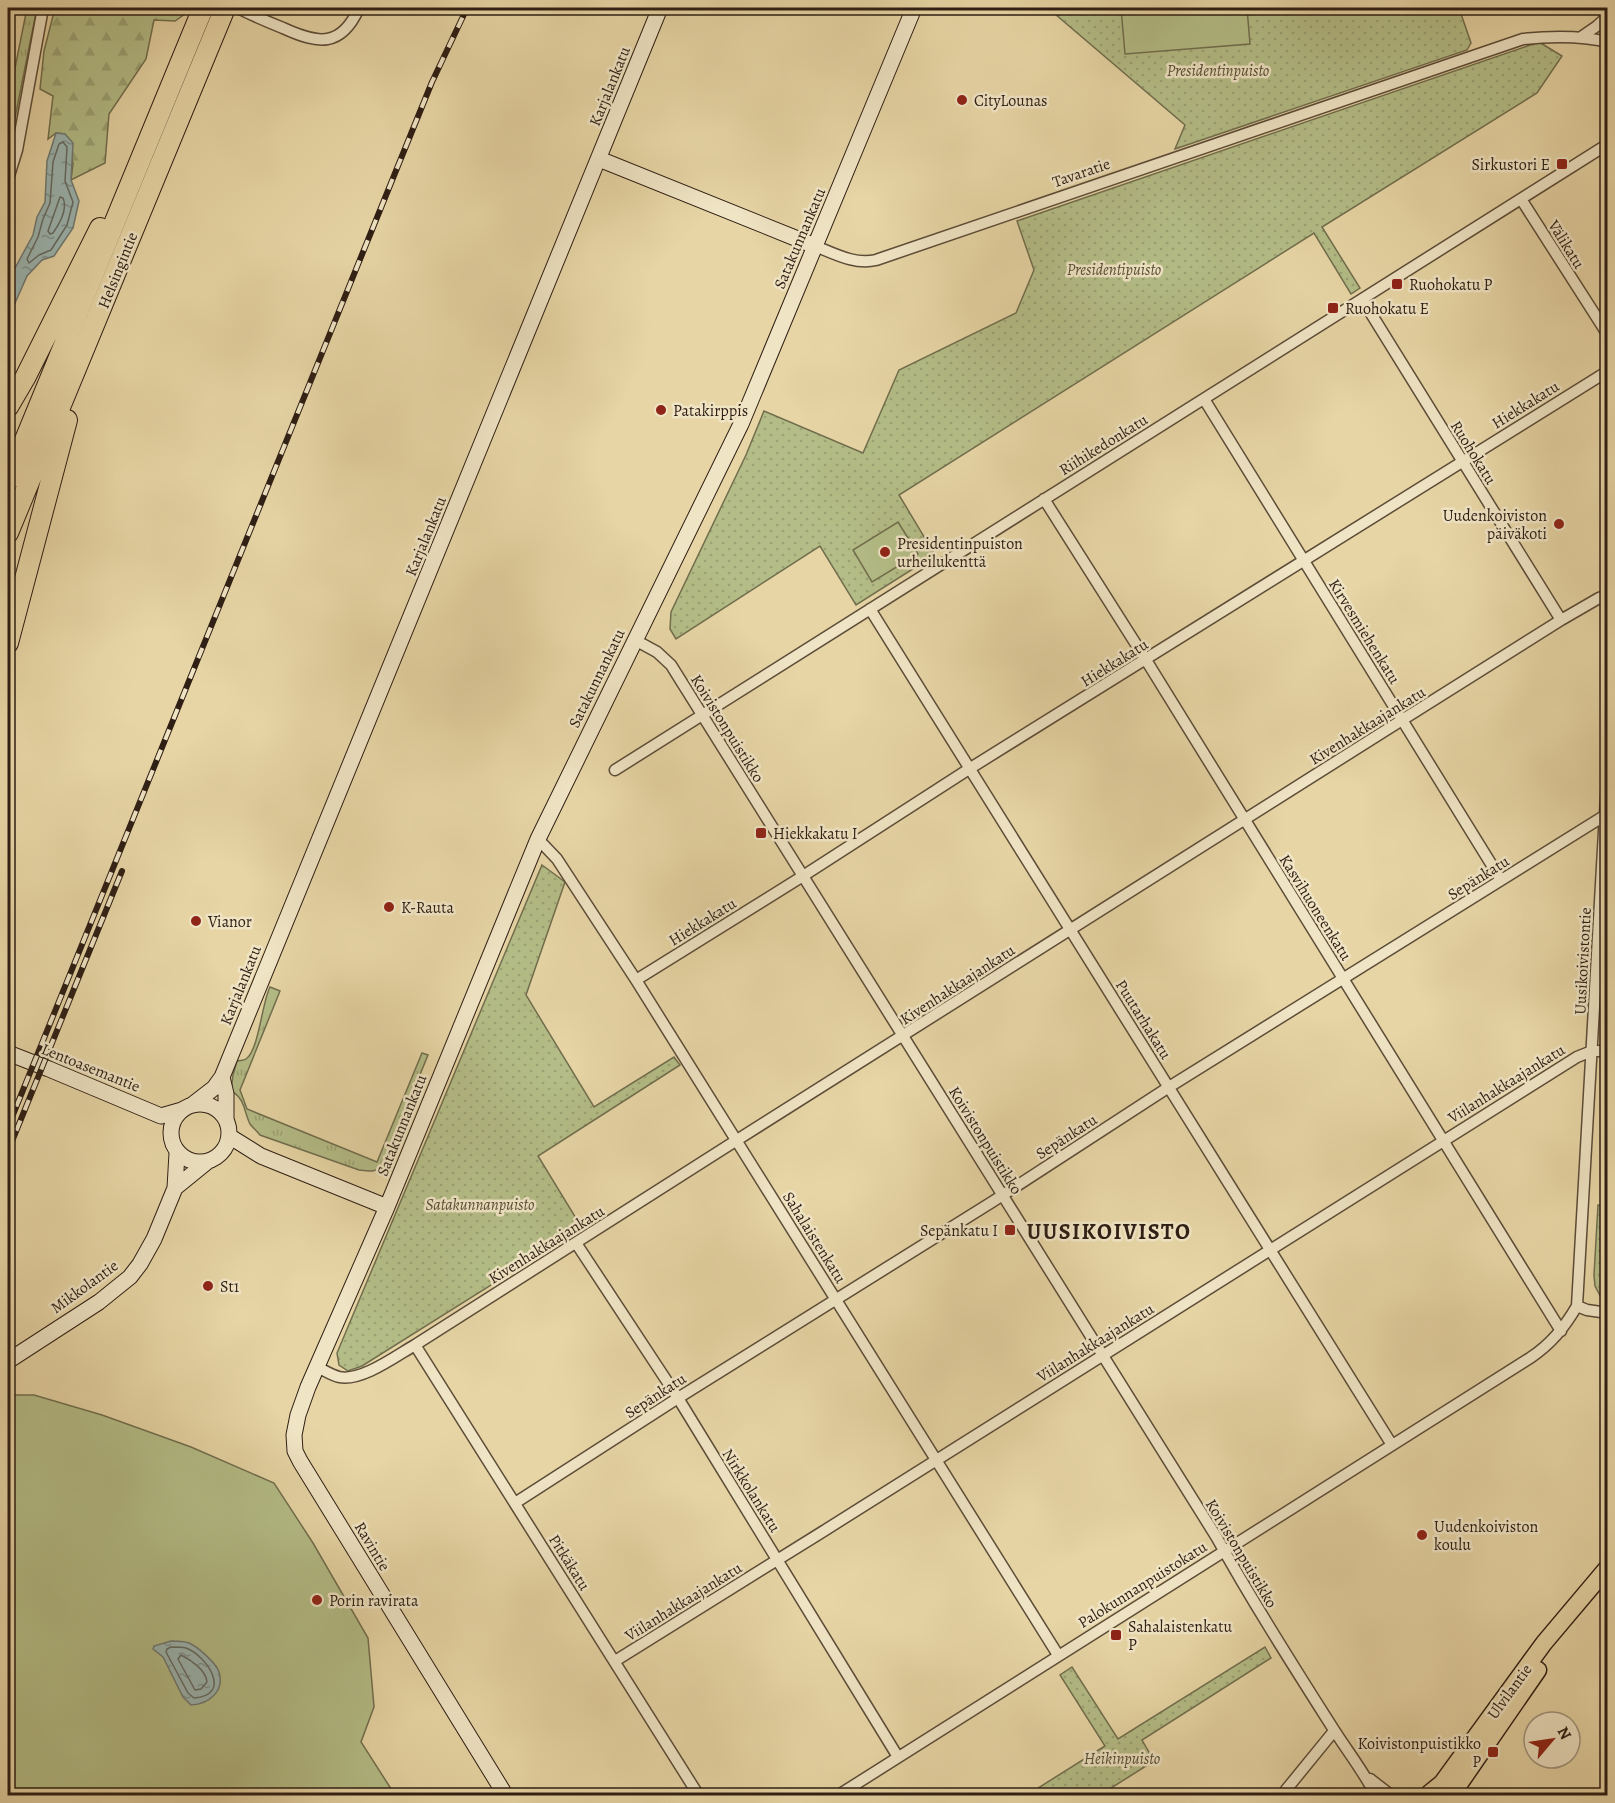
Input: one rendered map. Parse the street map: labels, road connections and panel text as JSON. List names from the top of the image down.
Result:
{
  "streets": {
    "highway": ["Helsingintie"],
    "main road": [
      "Karjalankatu",
      "Tavaratie",
      "Satakunnankatu",
      "Lentoasemantie",
      "Mikkolantie",
      "Ravintie",
      "Ulvilantie"
    ],
    "street": [
      "Välikatu",
      "Hiekkakatu",
      "Riihikedonkatu",
      "Ruohokatu",
      "Kirvesmiehenkatu",
      "Kivenhakkaajankatu",
      "Koivistonpuistikko",
      "Sepänkatu",
      "Kasvihuoneenkatu",
      "Uusikoivistontie",
      "Puutarhakatu",
      "Viilanhakkaajankatu",
      "Sahalaistenkatu",
      "Nirkkolankatu",
      "Pitkäkatu",
      "Palokunnanpuistokatu"
    ]
  },
  "crossings": [
    ["Karjalankatu", "Tavaratie"],
    ["Tavaratie", "Satakunnankatu"],
    ["Satakunnankatu", "Kivenhakkaajankatu"],
    ["Satakunnankatu", "Koivistonpuistikko"],
    ["Satakunnankatu", "Sahalaistenkatu"],
    ["Satakunnankatu", "Ravintie"],
    ["Välikatu", "Riihikedonkatu"],
    ["Hiekkakatu", "Ruohokatu"],
    ["Hiekkakatu", "Kirvesmiehenkatu"],
    ["Hiekkakatu", "Koivistonpuistikko"],
    ["Hiekkakatu", "Kasvihuoneenkatu"],
    ["Hiekkakatu", "Puutarhakatu"],
    ["Hiekkakatu", "Sahalaistenkatu"],
    ["Riihikedonkatu", "Ruohokatu"],
    ["Riihikedonkatu", "Kirvesmiehenkatu"],
    ["Riihikedonkatu", "Koivistonpuistikko"],
    ["Riihikedonkatu", "Kasvihuoneenkatu"],
    ["Riihikedonkatu", "Puutarhakatu"],
    ["Ruohokatu", "Kivenhakkaajankatu"],
    ["Kirvesmiehenkatu", "Kivenhakkaajankatu"],
    ["Kirvesmiehenkatu", "Sepänkatu"],
    ["Kivenhakkaajankatu", "Koivistonpuistikko"],
    ["Kivenhakkaajankatu", "Kasvihuoneenkatu"],
    ["Kivenhakkaajankatu", "Puutarhakatu"],
    ["Kivenhakkaajankatu", "Sahalaistenkatu"],
    ["Kivenhakkaajankatu", "Nirkkolankatu"],
    ["Kivenhakkaajankatu", "Ravintie"],
    ["Kivenhakkaajankatu", "Pitkäkatu"],
    ["Koivistonpuistikko", "Sepänkatu"],
    ["Koivistonpuistikko", "Viilanhakkaajankatu"],
    ["Koivistonpuistikko", "Palokunnanpuistokatu"],
    ["Sepänkatu", "Kasvihuoneenkatu"],
    ["Sepänkatu", "Uusikoivistontie"],
    ["Sepänkatu", "Puutarhakatu"],
    ["Sepänkatu", "Sahalaistenkatu"],
    ["Sepänkatu", "Nirkkolankatu"],
    ["Sepänkatu", "Pitkäkatu"],
    ["Kasvihuoneenkatu", "Viilanhakkaajankatu"],
    ["Kasvihuoneenkatu", "Palokunnanpuistokatu"],
    ["Uusikoivistontie", "Viilanhakkaajankatu"],
    ["Uusikoivistontie", "Palokunnanpuistokatu"],
    ["Puutarhakatu", "Viilanhakkaajankatu"],
    ["Puutarhakatu", "Palokunnanpuistokatu"],
    ["Viilanhakkaajankatu", "Sahalaistenkatu"],
    ["Viilanhakkaajankatu", "Nirkkolankatu"],
    ["Viilanhakkaajankatu", "Pitkäkatu"],
    ["Sahalaistenkatu", "Palokunnanpuistokatu"],
    ["Nirkkolankatu", "Palokunnanpuistokatu"]
  ],
  "districts": ["UUSIKOIVISTO"],
  "parks": [
    "Presidentinpuisto",
    "Presidentipuisto",
    "Satakunnanpuisto",
    "Heikinpuisto"
  ],
  "places": {
    "other": [
      "CityLounas",
      "Patakirppis",
      "Uudenkoiviston päiväkoti",
      "Presidentinpuiston urheilukenttä",
      "K-Rauta",
      "Vianor",
      "St1",
      "Uudenkoiviston koulu",
      "Porin ravirata"
    ],
    "transit": [
      "Sirkustori E",
      "Ruohokatu P",
      "Ruohokatu E",
      "Hiekkakatu I",
      "Sepänkatu I",
      "Sahalaistenkatu P",
      "Koivistonpuistikko P"
    ]
  },
  "north": "top right"
}
